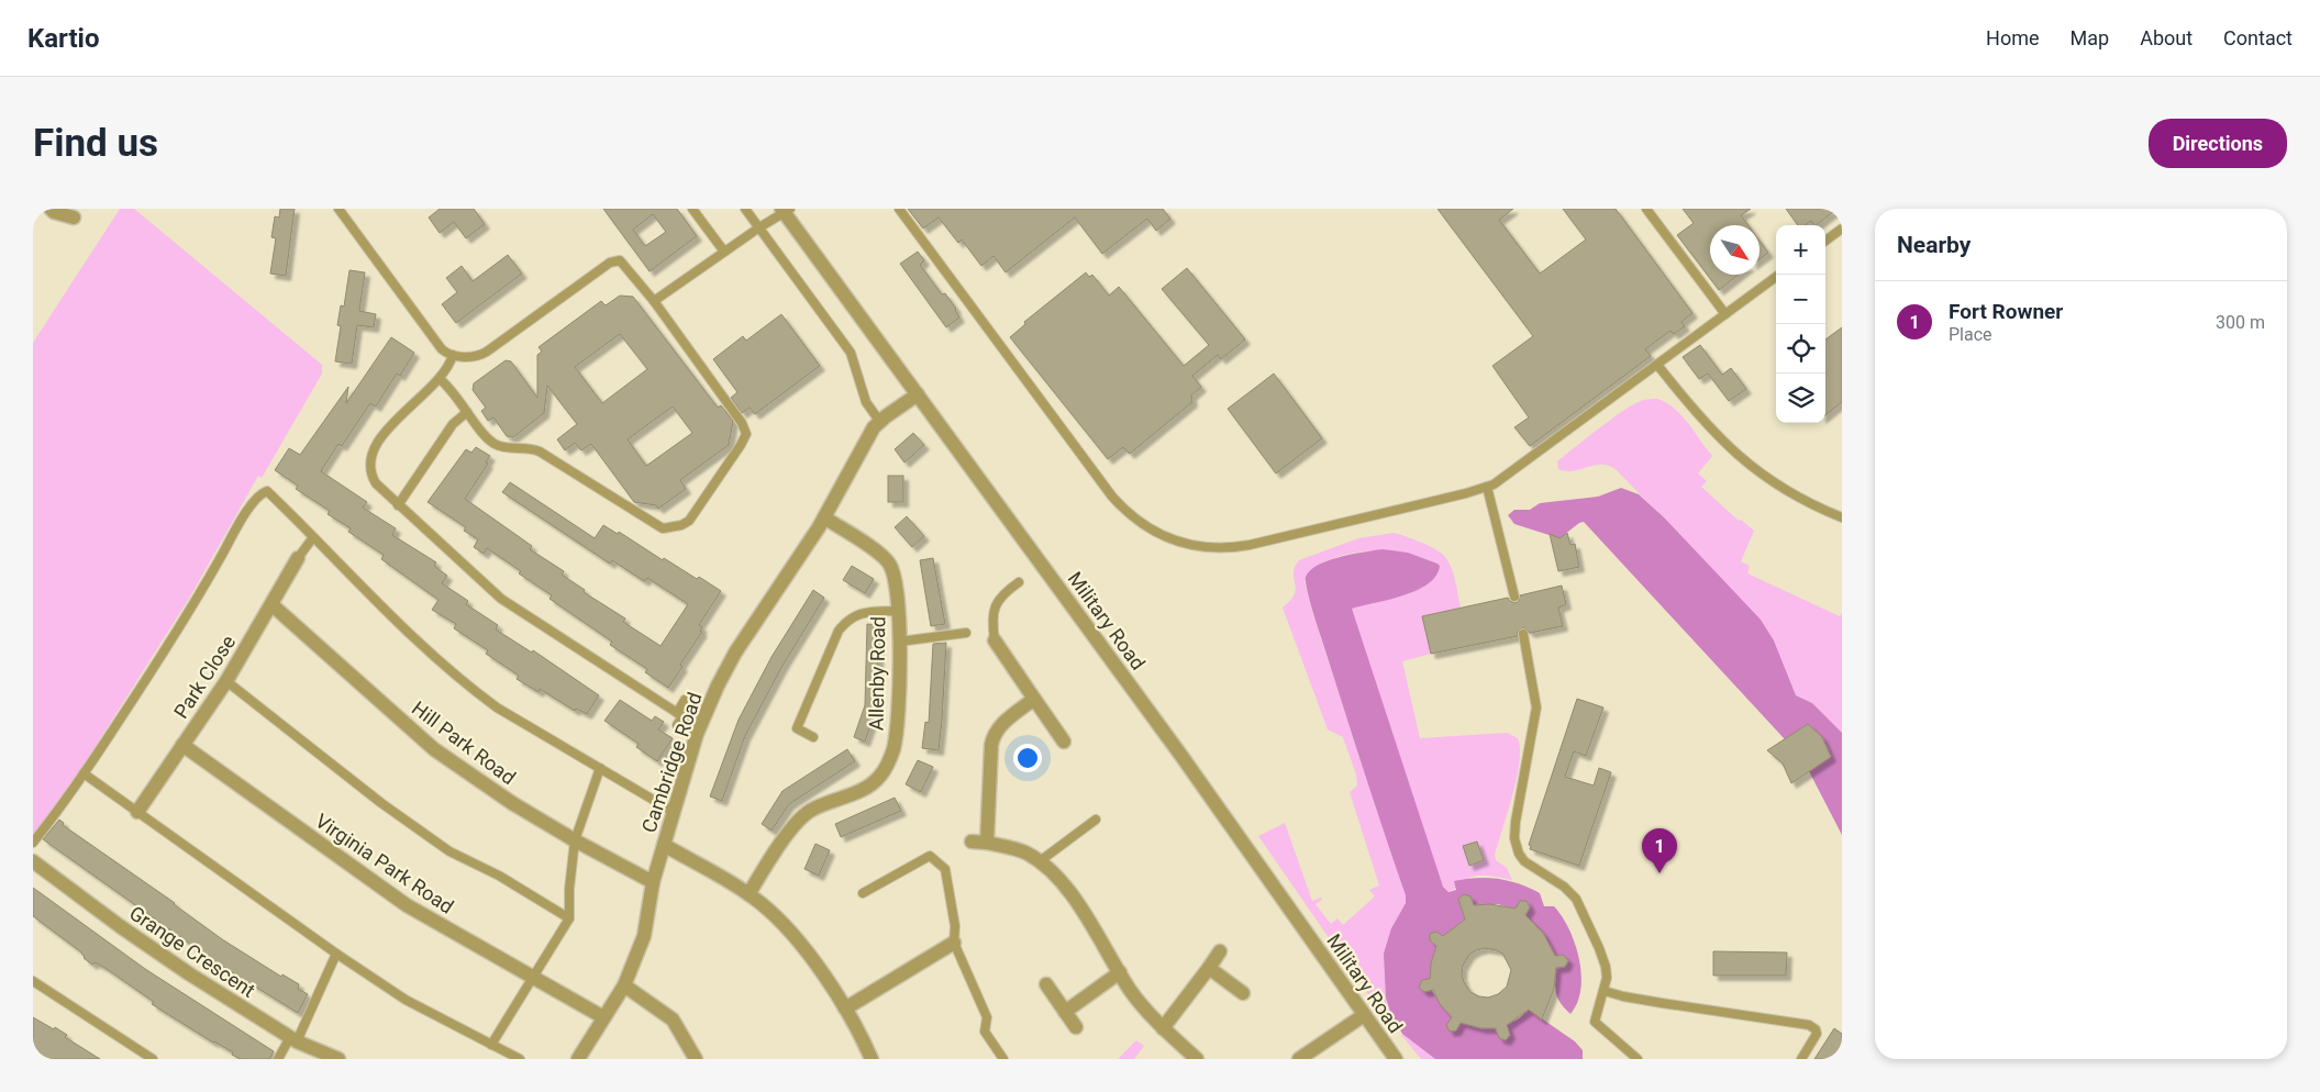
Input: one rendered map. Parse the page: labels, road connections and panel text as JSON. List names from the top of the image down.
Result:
{
  "streets": {
    "street": [
      "Military Road",
      "Allenby Road",
      "Park Close",
      "Hill Park Road",
      "Cambridge Road",
      "Virginia Park Road",
      "Grange Crescent"
    ]
  },
  "crossings": [
    ["Military Road", "Cambridge Road"],
    ["Allenby Road", "Cambridge Road"],
    ["Park Close", "Hill Park Road"],
    ["Park Close", "Virginia Park Road"],
    ["Hill Park Road", "Cambridge Road"],
    ["Cambridge Road", "Virginia Park Road"]
  ],
  "north": "bottom right",
  "page": {
    "header": "Kartio",
    "nav": [
      "Home",
      "Map",
      "About",
      "Contact"
    ],
    "buttons": "Directions",
    "title": "Find us",
    "heading": "Nearby",
    "map_buttons": ["+", "−"],
    "list": [
      {
        "mark": "1",
        "name": "Fort Rowner",
        "note": "Place",
        "value": "300 m"
      }
    ],
    "pins": "1"
  }
}
